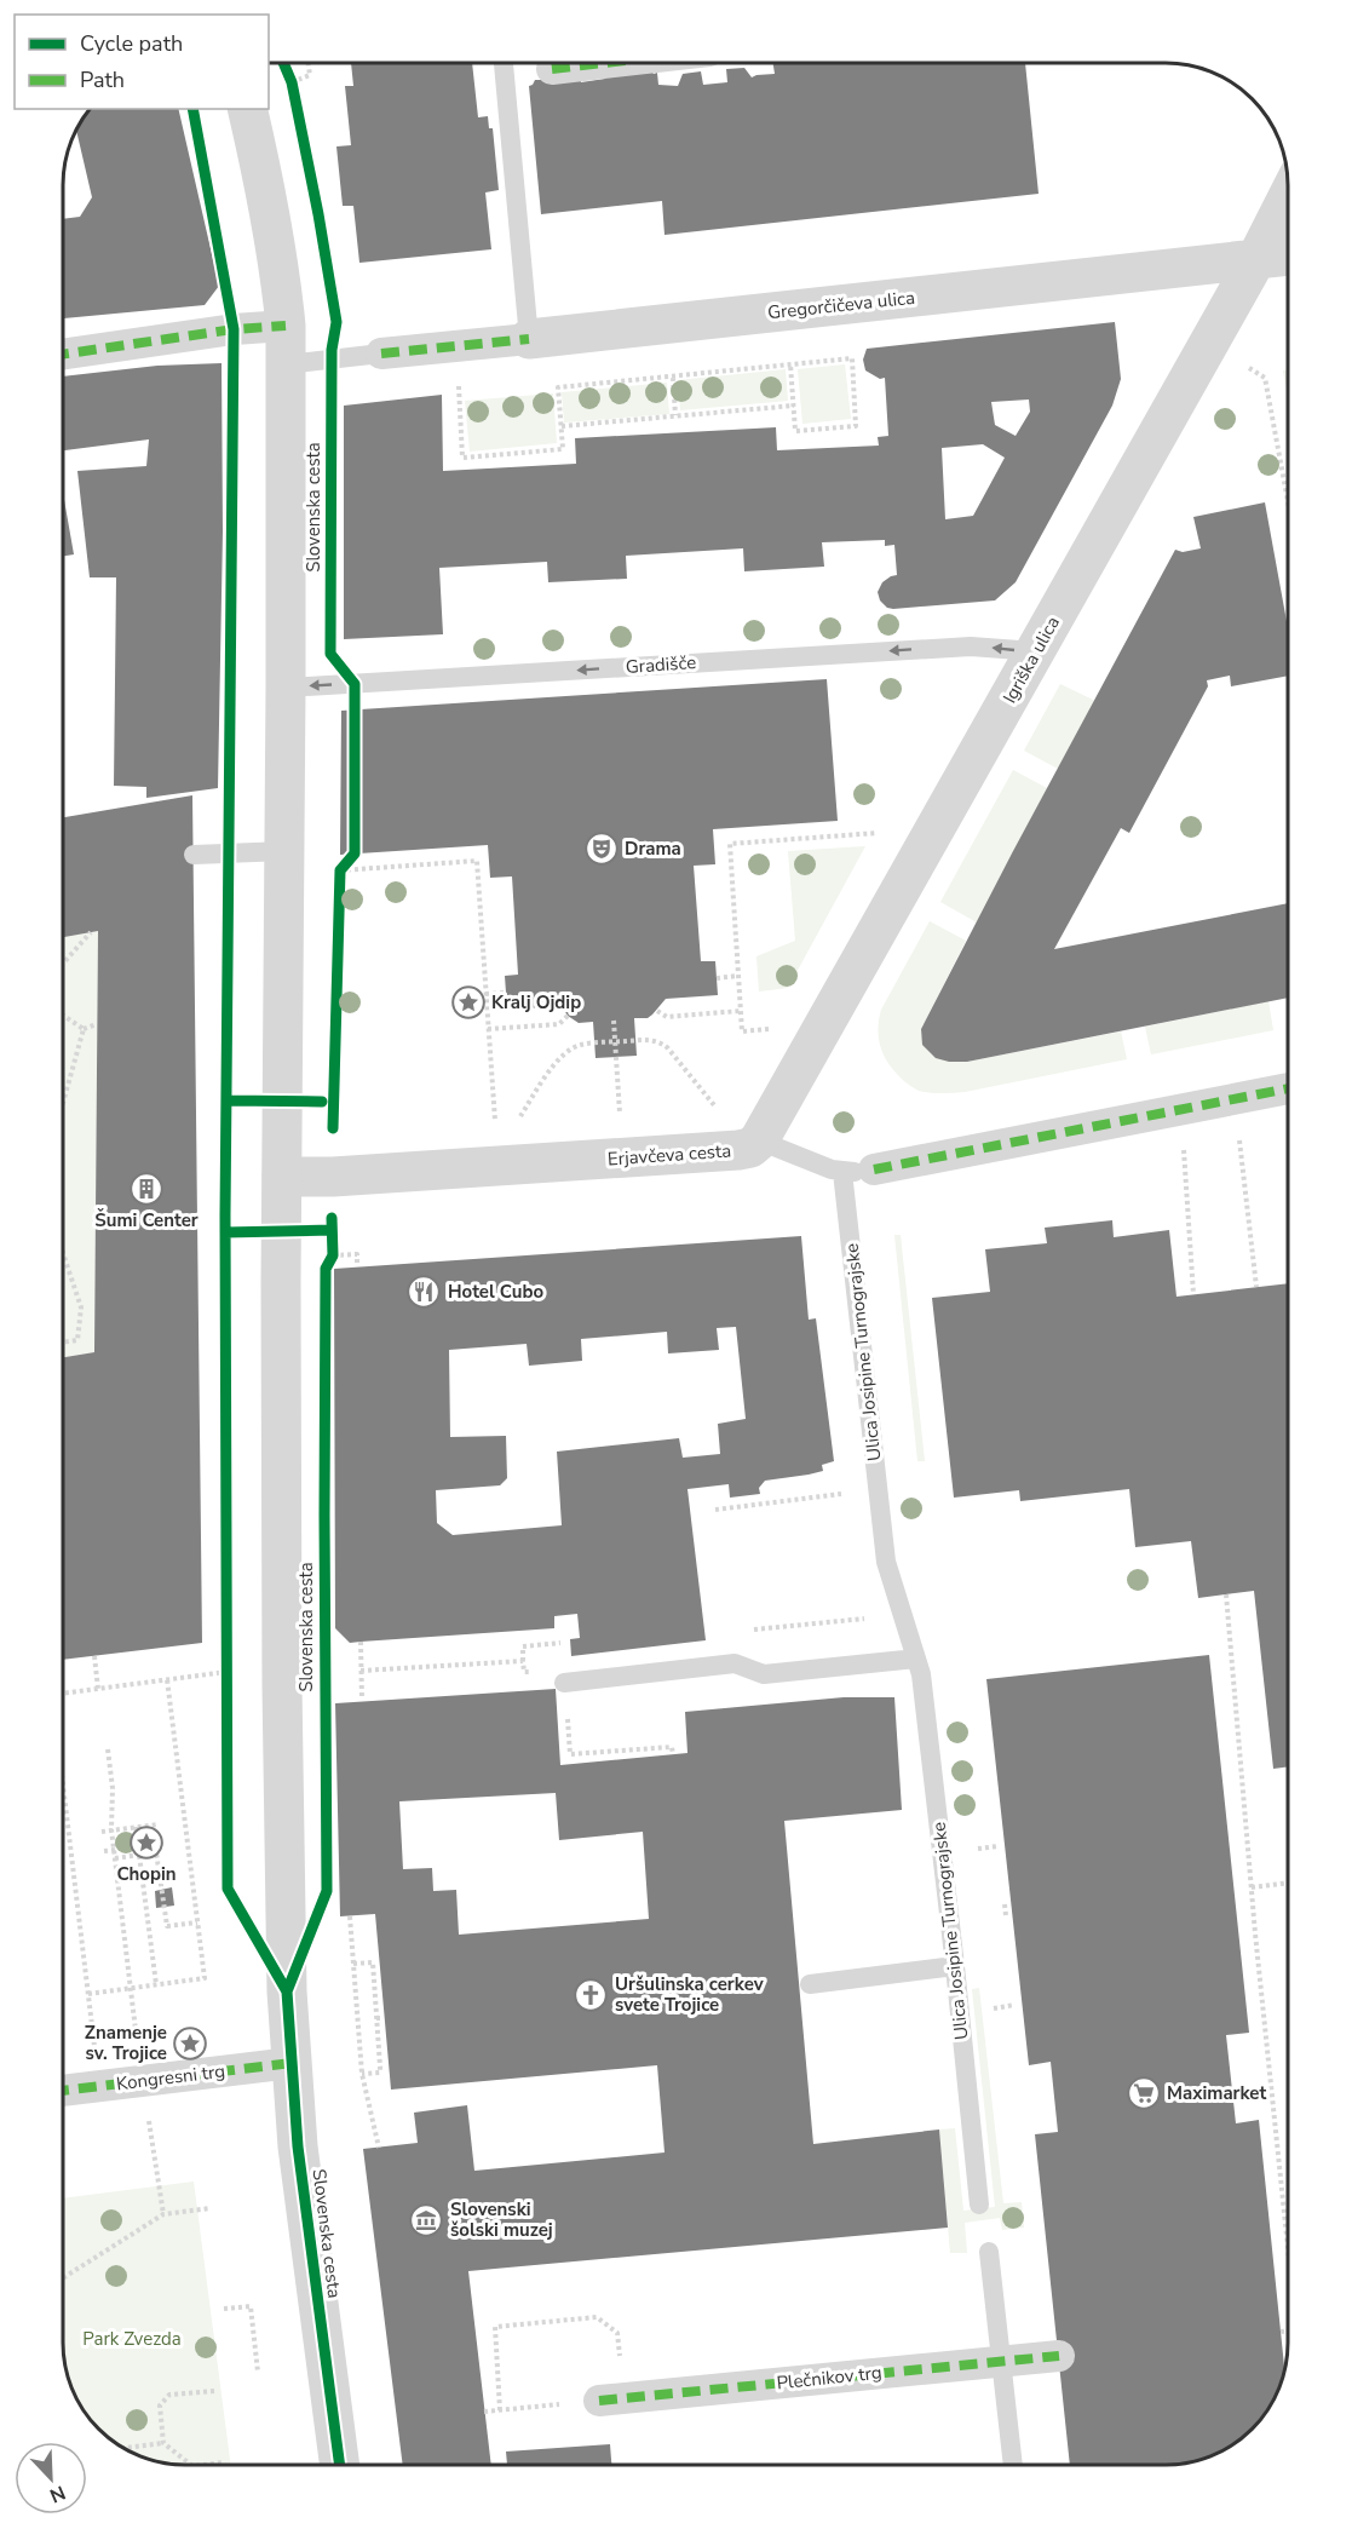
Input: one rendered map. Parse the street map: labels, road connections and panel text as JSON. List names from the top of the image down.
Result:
{
  "streets": {
    "street": [
      "Gregorčičeva ulica",
      "Slovenska cesta",
      "Igriška ulica",
      "Erjavčeva cesta",
      "Kongresni trg",
      "Plečnikov trg"
    ],
    "lane": ["Gradišče", "Ulica Josipine Turnograjske"]
  },
  "crossings": [
    ["Gregorčičeva ulica", "Igriška ulica"],
    ["Slovenska cesta", "Gradišče"],
    ["Slovenska cesta", "Erjavčeva cesta"],
    ["Slovenska cesta", "Kongresni trg"],
    ["Igriška ulica", "Gradišče"],
    ["Igriška ulica", "Erjavčeva cesta"]
  ],
  "one_way": ["Gradišče"],
  "parks": ["Park Zvezda"],
  "places": {
    "theatre": ["Drama"],
    "place": ["Kralj Ojdip", "Chopin", "Znamenje sv. Trojice"],
    "building": ["Šumi Center"],
    "restaurant": ["Hotel Cubo"],
    "church": ["Uršulinska cerkev svete Trojice"],
    "supermarket": ["Maximarket"],
    "museum": ["Slovenski šolski muzej"]
  },
  "legend": ["Cycle path", "Path"],
  "north": "bottom right"
}
